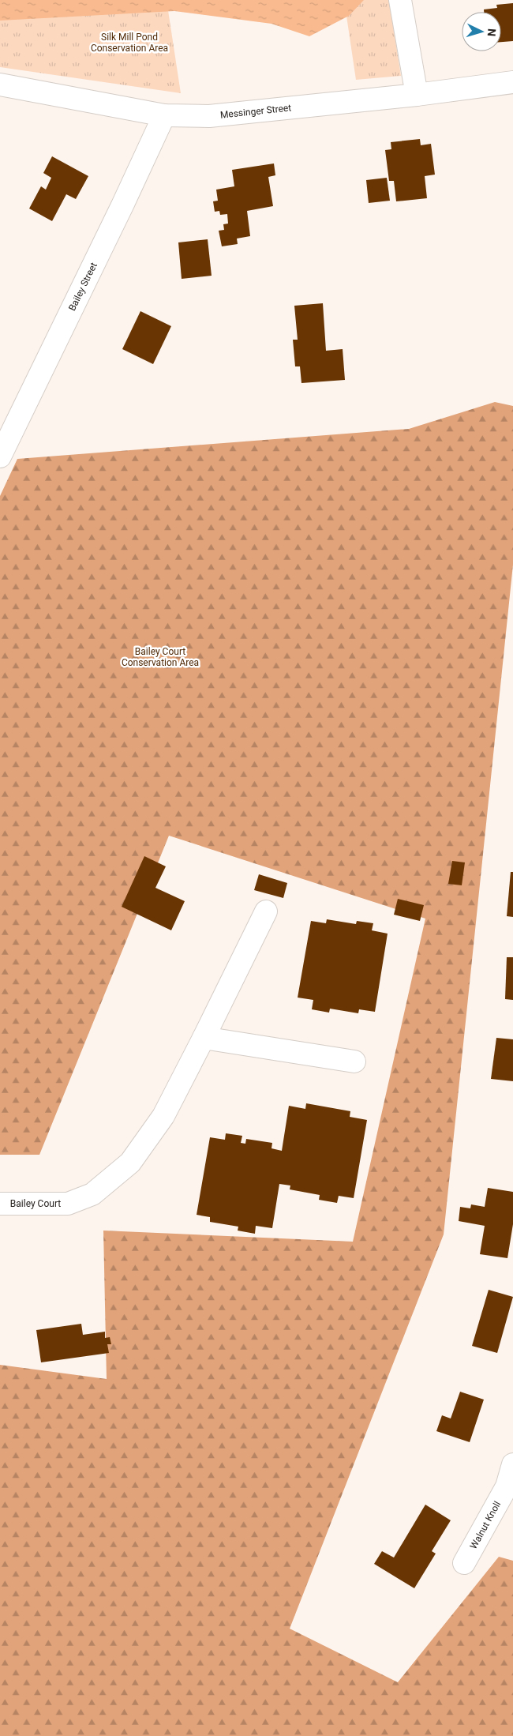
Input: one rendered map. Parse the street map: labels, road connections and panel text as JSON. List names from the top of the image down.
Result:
{
  "streets": {
    "street": [
      "Messinger Street",
      "Bailey Street",
      "Bailey Court",
      "Walnut Knoll"
    ]
  },
  "crossings": [
    ["Messinger Street", "Bailey Street"]
  ],
  "parks": ["Silk Mill Pond Conservation Area", "Bailey Court Conservation Area"],
  "north": "right"
}
